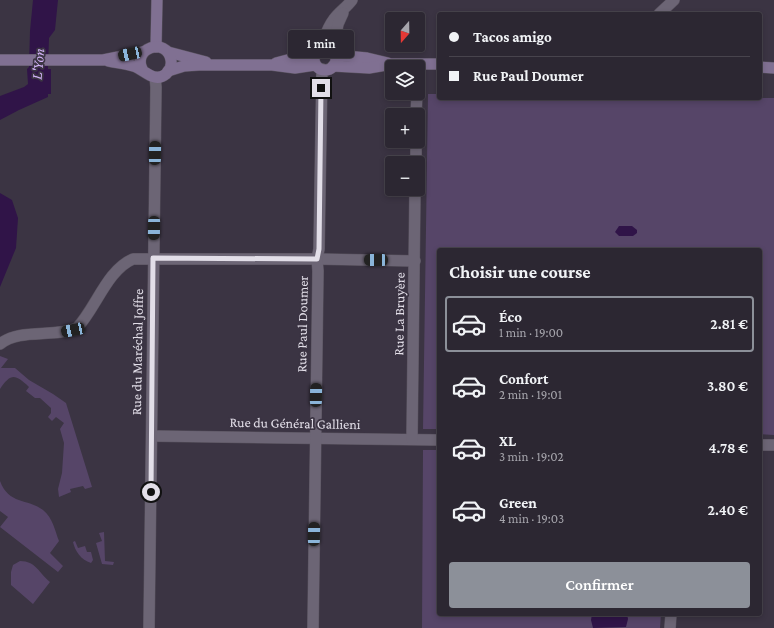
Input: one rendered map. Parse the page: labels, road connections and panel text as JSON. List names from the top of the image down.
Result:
{
  "streets": {
    "street": [
      "Rue La Bruyère",
      "Rue Paul Doumer",
      "Rue du Maréchal Joffre",
      "Rue du Général Gallieni"
    ]
  },
  "crossings": [
    ["Rue La Bruyère", "Rue du Général Gallieni"],
    ["Rue Paul Doumer", "Rue du Général Gallieni"],
    ["Rue du Maréchal Joffre", "Rue du Général Gallieni"]
  ],
  "water": ["L'Yon"],
  "north": "bottom",
  "page": {
    "map_buttons": ["+", "−"],
    "banner": ["Tacos amigo", "Rue Paul Doumer"],
    "bubble": "1 min",
    "heading": "Choisir une course",
    "list": [
      {
        "name": "Éco",
        "note": "1 min · 19:00",
        "value": "2.81 €"
      },
      {
        "name": "Confort",
        "note": "2 min · 19:01",
        "value": "3.80 €"
      },
      {
        "name": "XL",
        "note": "3 min · 19:02",
        "value": "4.78 €"
      },
      {
        "name": "Green",
        "note": "4 min · 19:03",
        "value": "2.40 €"
      }
    ],
    "buttons": "Confirmer"
  }
}
